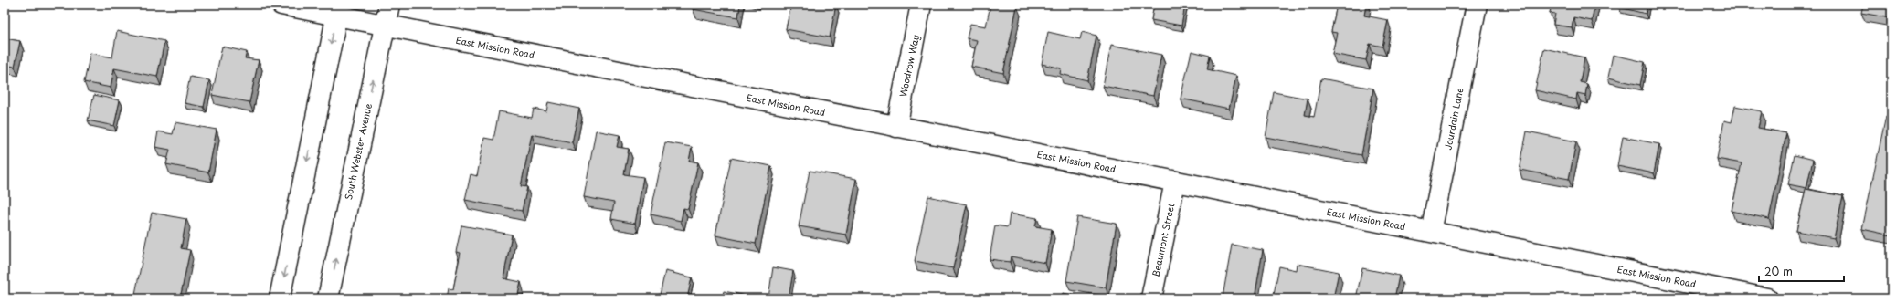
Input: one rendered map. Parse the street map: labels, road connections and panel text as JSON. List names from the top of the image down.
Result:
{
  "streets": {
    "street": [
      "East Mission Road",
      "Woodrow Way",
      "Jourdain Lane",
      "South Webster Avenue",
      "Beaumont Street"
    ]
  },
  "crossings": [
    ["East Mission Road", "Woodrow Way"],
    ["East Mission Road", "Jourdain Lane"],
    ["East Mission Road", "South Webster Avenue"],
    ["East Mission Road", "Beaumont Street"]
  ],
  "scale_bar": "20 m"
}
